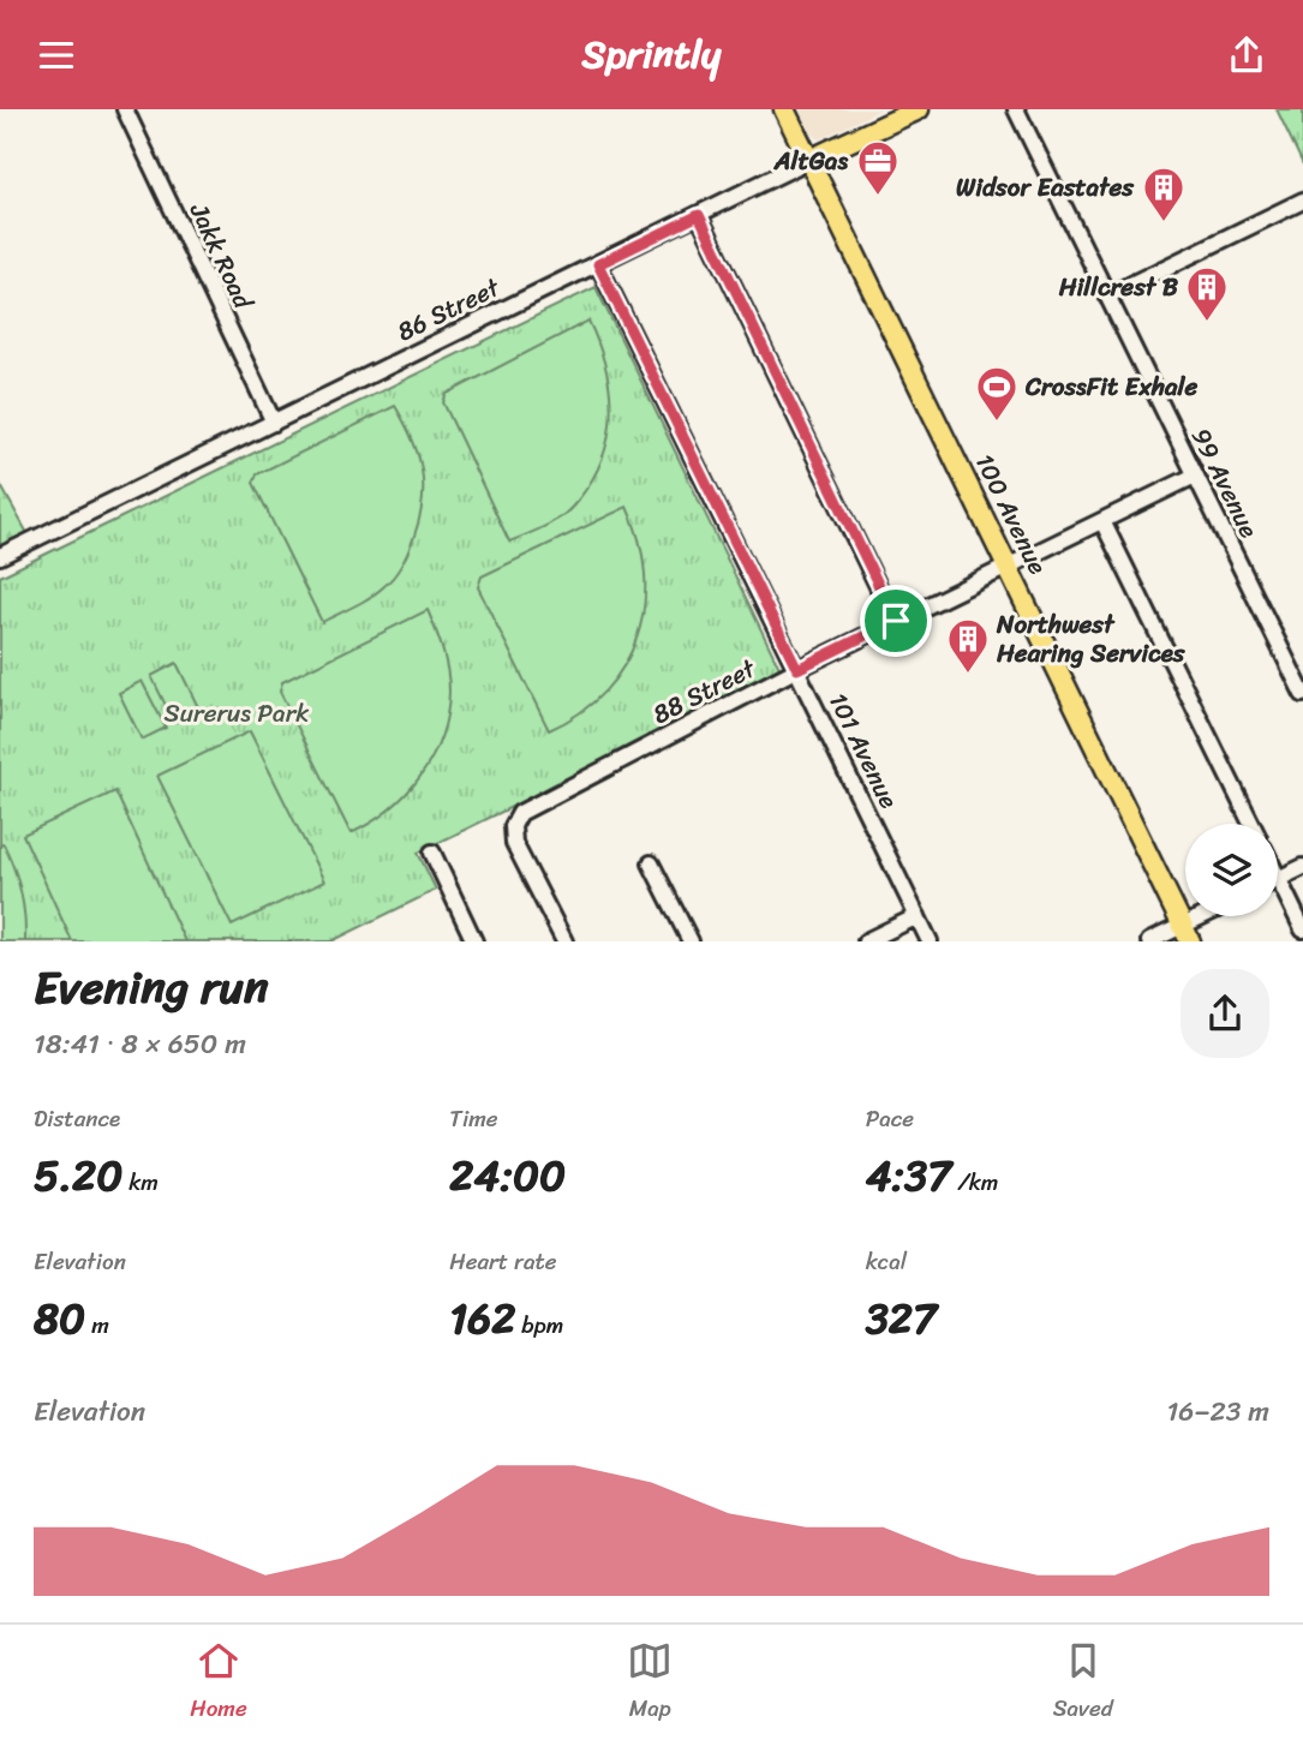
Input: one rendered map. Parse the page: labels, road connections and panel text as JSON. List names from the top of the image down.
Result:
{
  "streets": {
    "main road": ["86 Street", "100 Avenue"],
    "street": [
      "Jakk Road",
      "99 Avenue",
      "88 Street",
      "101 Avenue"
    ]
  },
  "crossings": [
    ["Jakk Road", "86 Street"],
    ["86 Street", "100 Avenue"],
    ["86 Street", "101 Avenue"],
    ["99 Avenue", "88 Street"],
    ["100 Avenue", "88 Street"],
    ["88 Street", "101 Avenue"]
  ],
  "parks": ["Surerus Park"],
  "places": {
    "office": ["AltGas"],
    "building": ["Widsor Eastates", "Hillcrest B", "Northwest Hearing Services"],
    "sports": ["CrossFit Exhale"]
  },
  "page": {
    "header": "Sprintly",
    "heading": ["Evening run", "18:41 · 8 × 650 m"],
    "stats": [
      ["Distance", "5.20 km"],
      ["Time", "24:00"],
      ["Pace", "4:37 /km"],
      ["Elevation", "80 m"],
      ["Heart rate", "162 bpm"],
      ["kcal", "327"]
    ],
    "chart": ["Elevation", "16–23 m"],
    "tabs": ["Home", "Map", "Saved"]
  }
}
